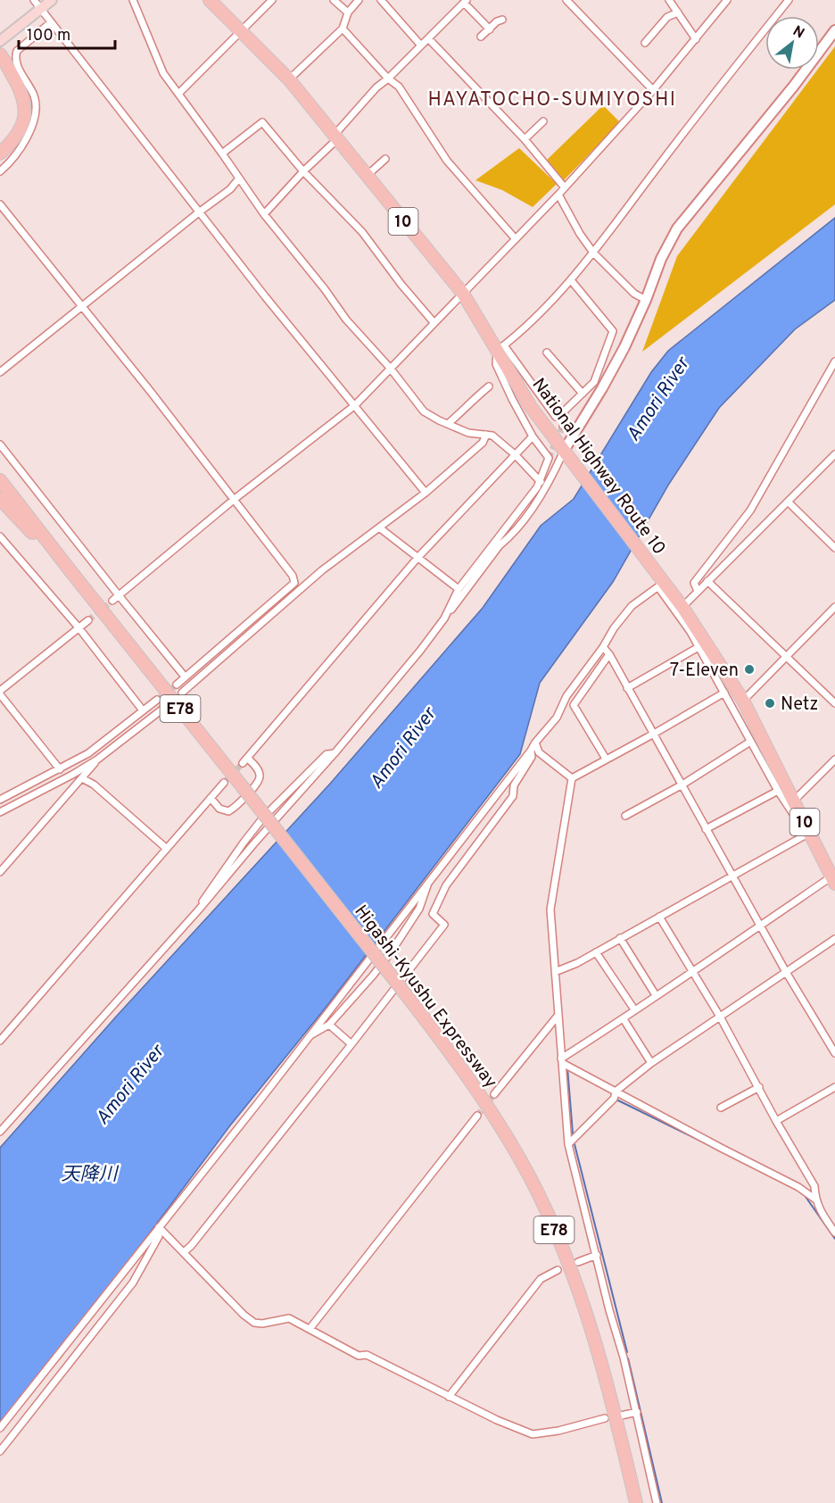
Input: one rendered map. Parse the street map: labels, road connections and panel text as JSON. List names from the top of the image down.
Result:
{
  "streets": {
    "highway": [
      "10",
      "National Highway Route 10",
      "E78",
      "Higashi-Kyushu Expressway"
    ]
  },
  "districts": ["HAYATOCHO-SUMIYOSHI"],
  "water": ["Amori River", "天降川"],
  "places": ["7-Eleven", "Netz"],
  "scale_bar": "100 m",
  "north": "top right"
}
